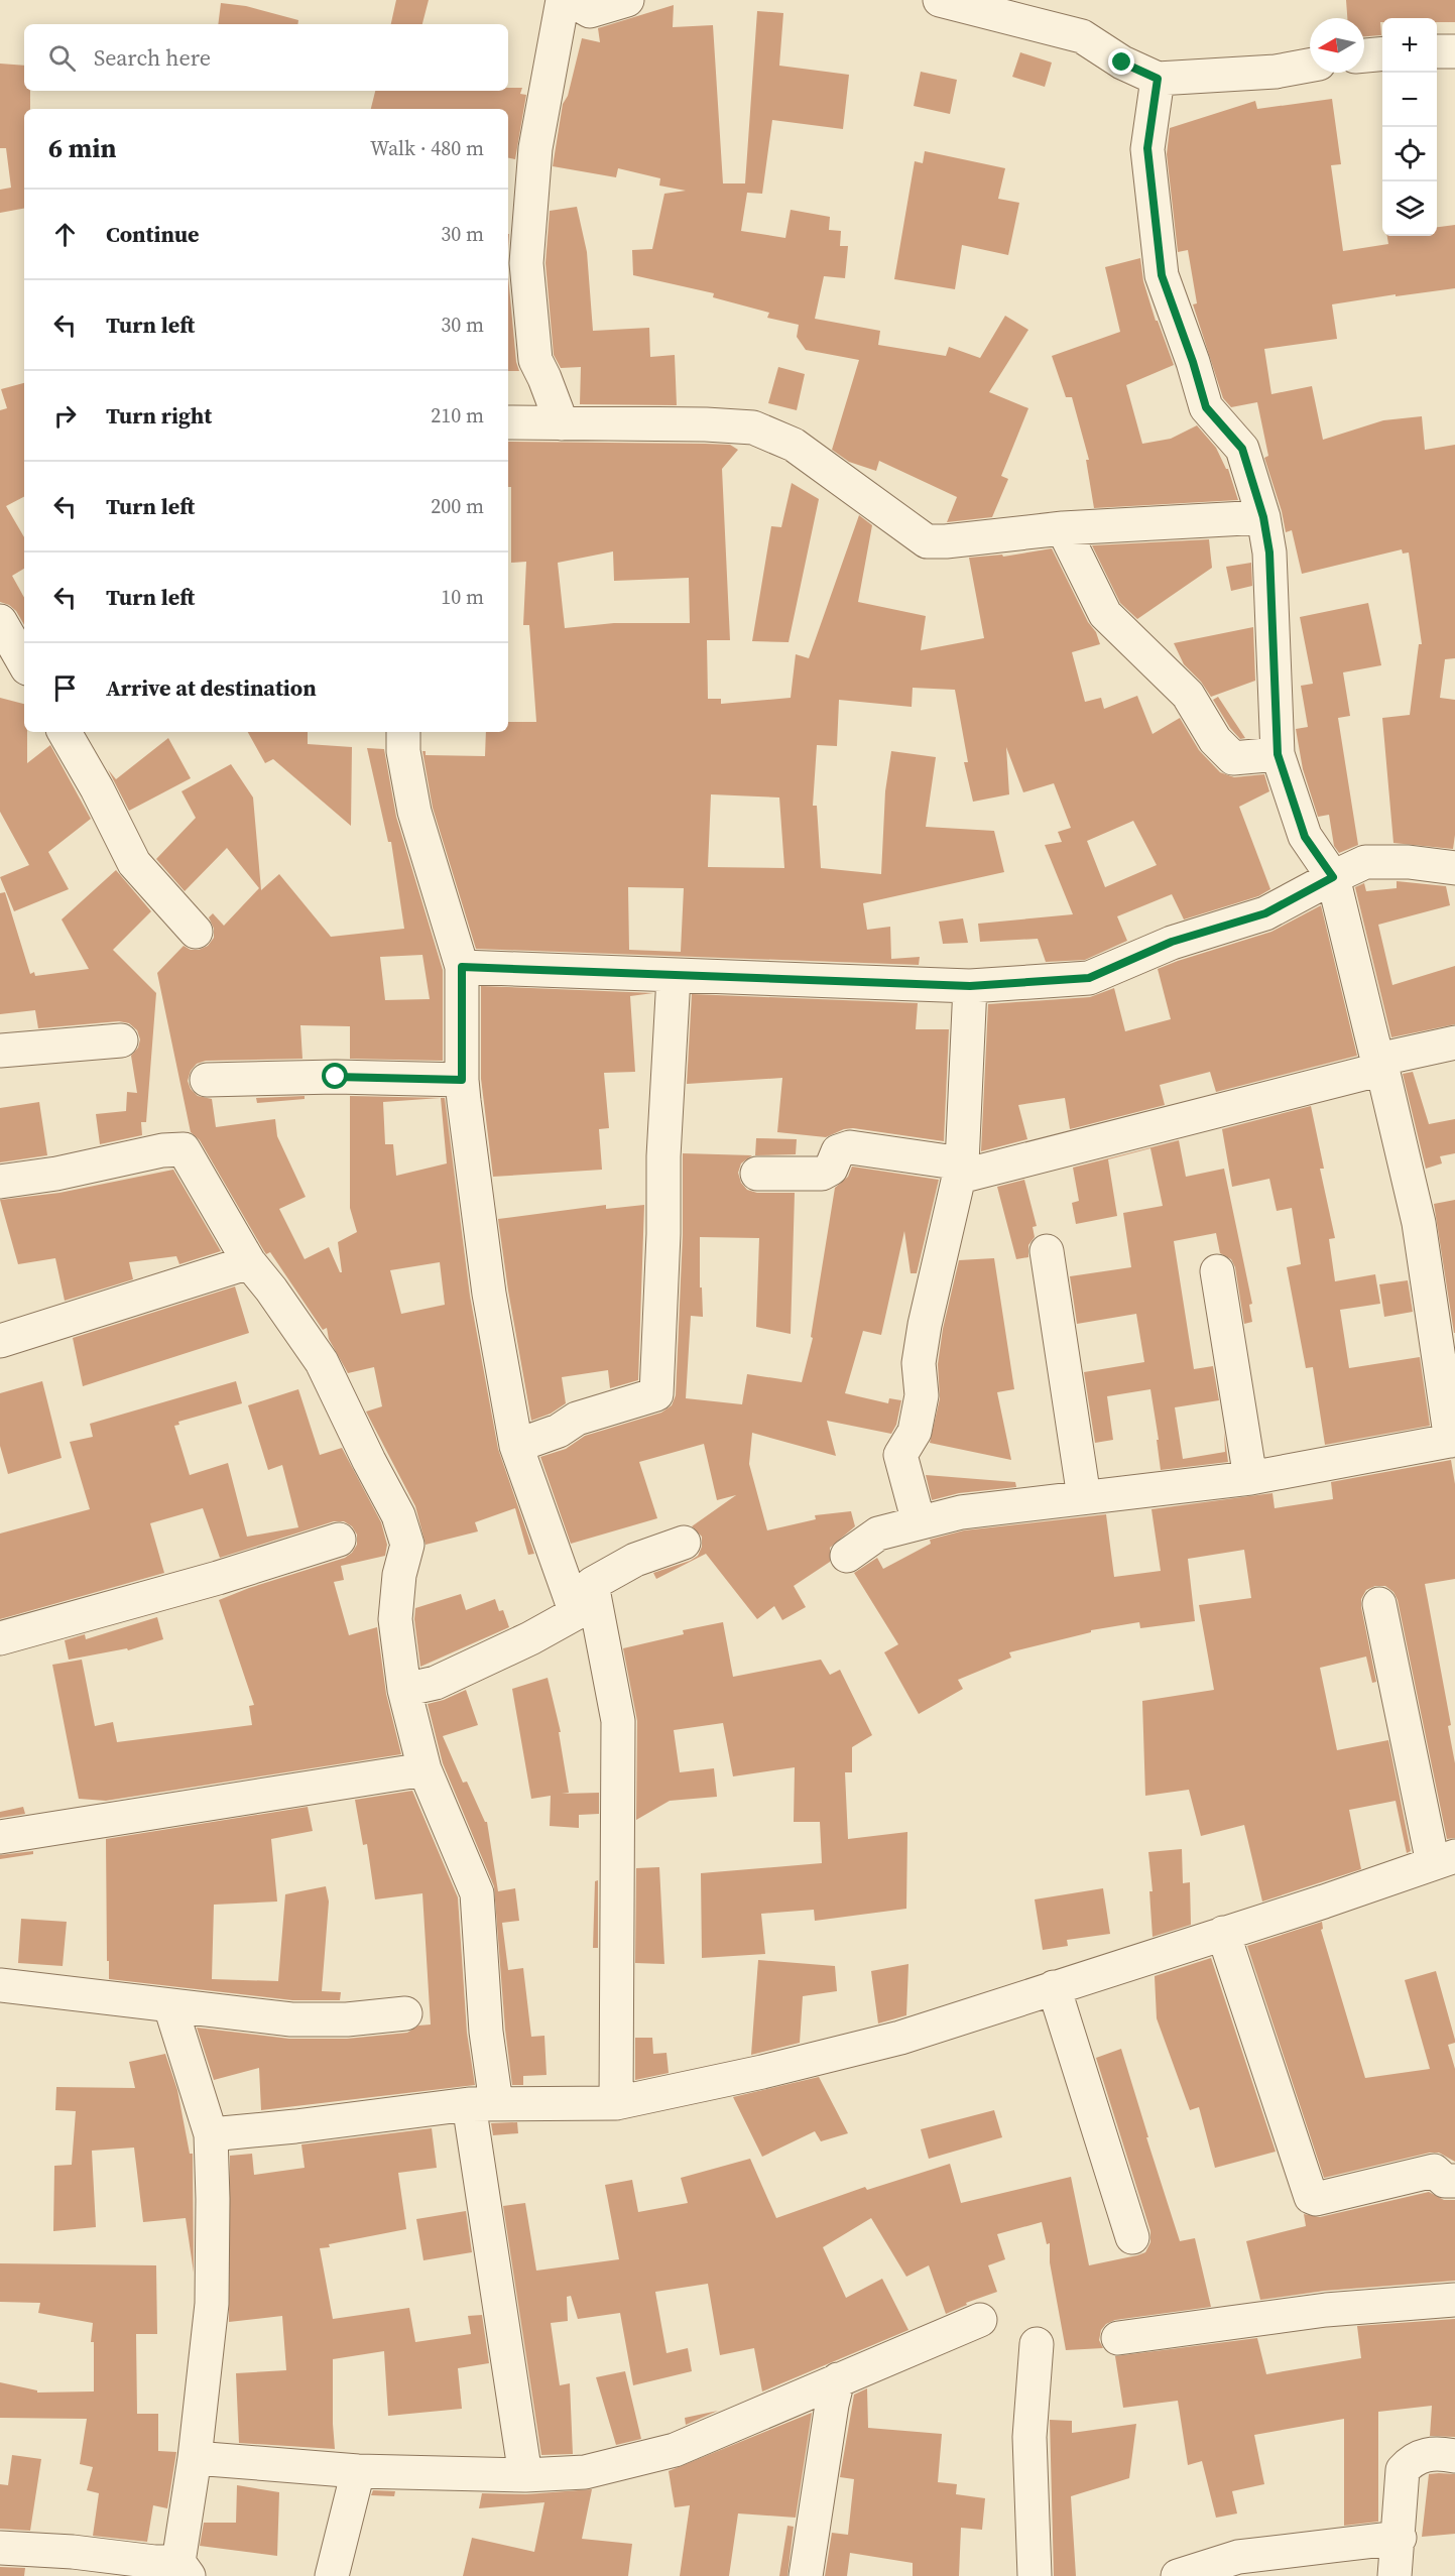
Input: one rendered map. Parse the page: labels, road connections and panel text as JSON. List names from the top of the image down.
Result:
{
  "north": "left",
  "page": {
    "map_buttons": ["+", "−"],
    "search": "Search here",
    "heading": ["6 min", "Walk · 480 m"],
    "list": [
      ["Continue", "30 m"],
      ["Turn left", "30 m"],
      ["Turn right", "210 m"],
      ["Turn left", "200 m"],
      ["Turn left", "10 m"],
      "Arrive at destination"
    ]
  }
}
